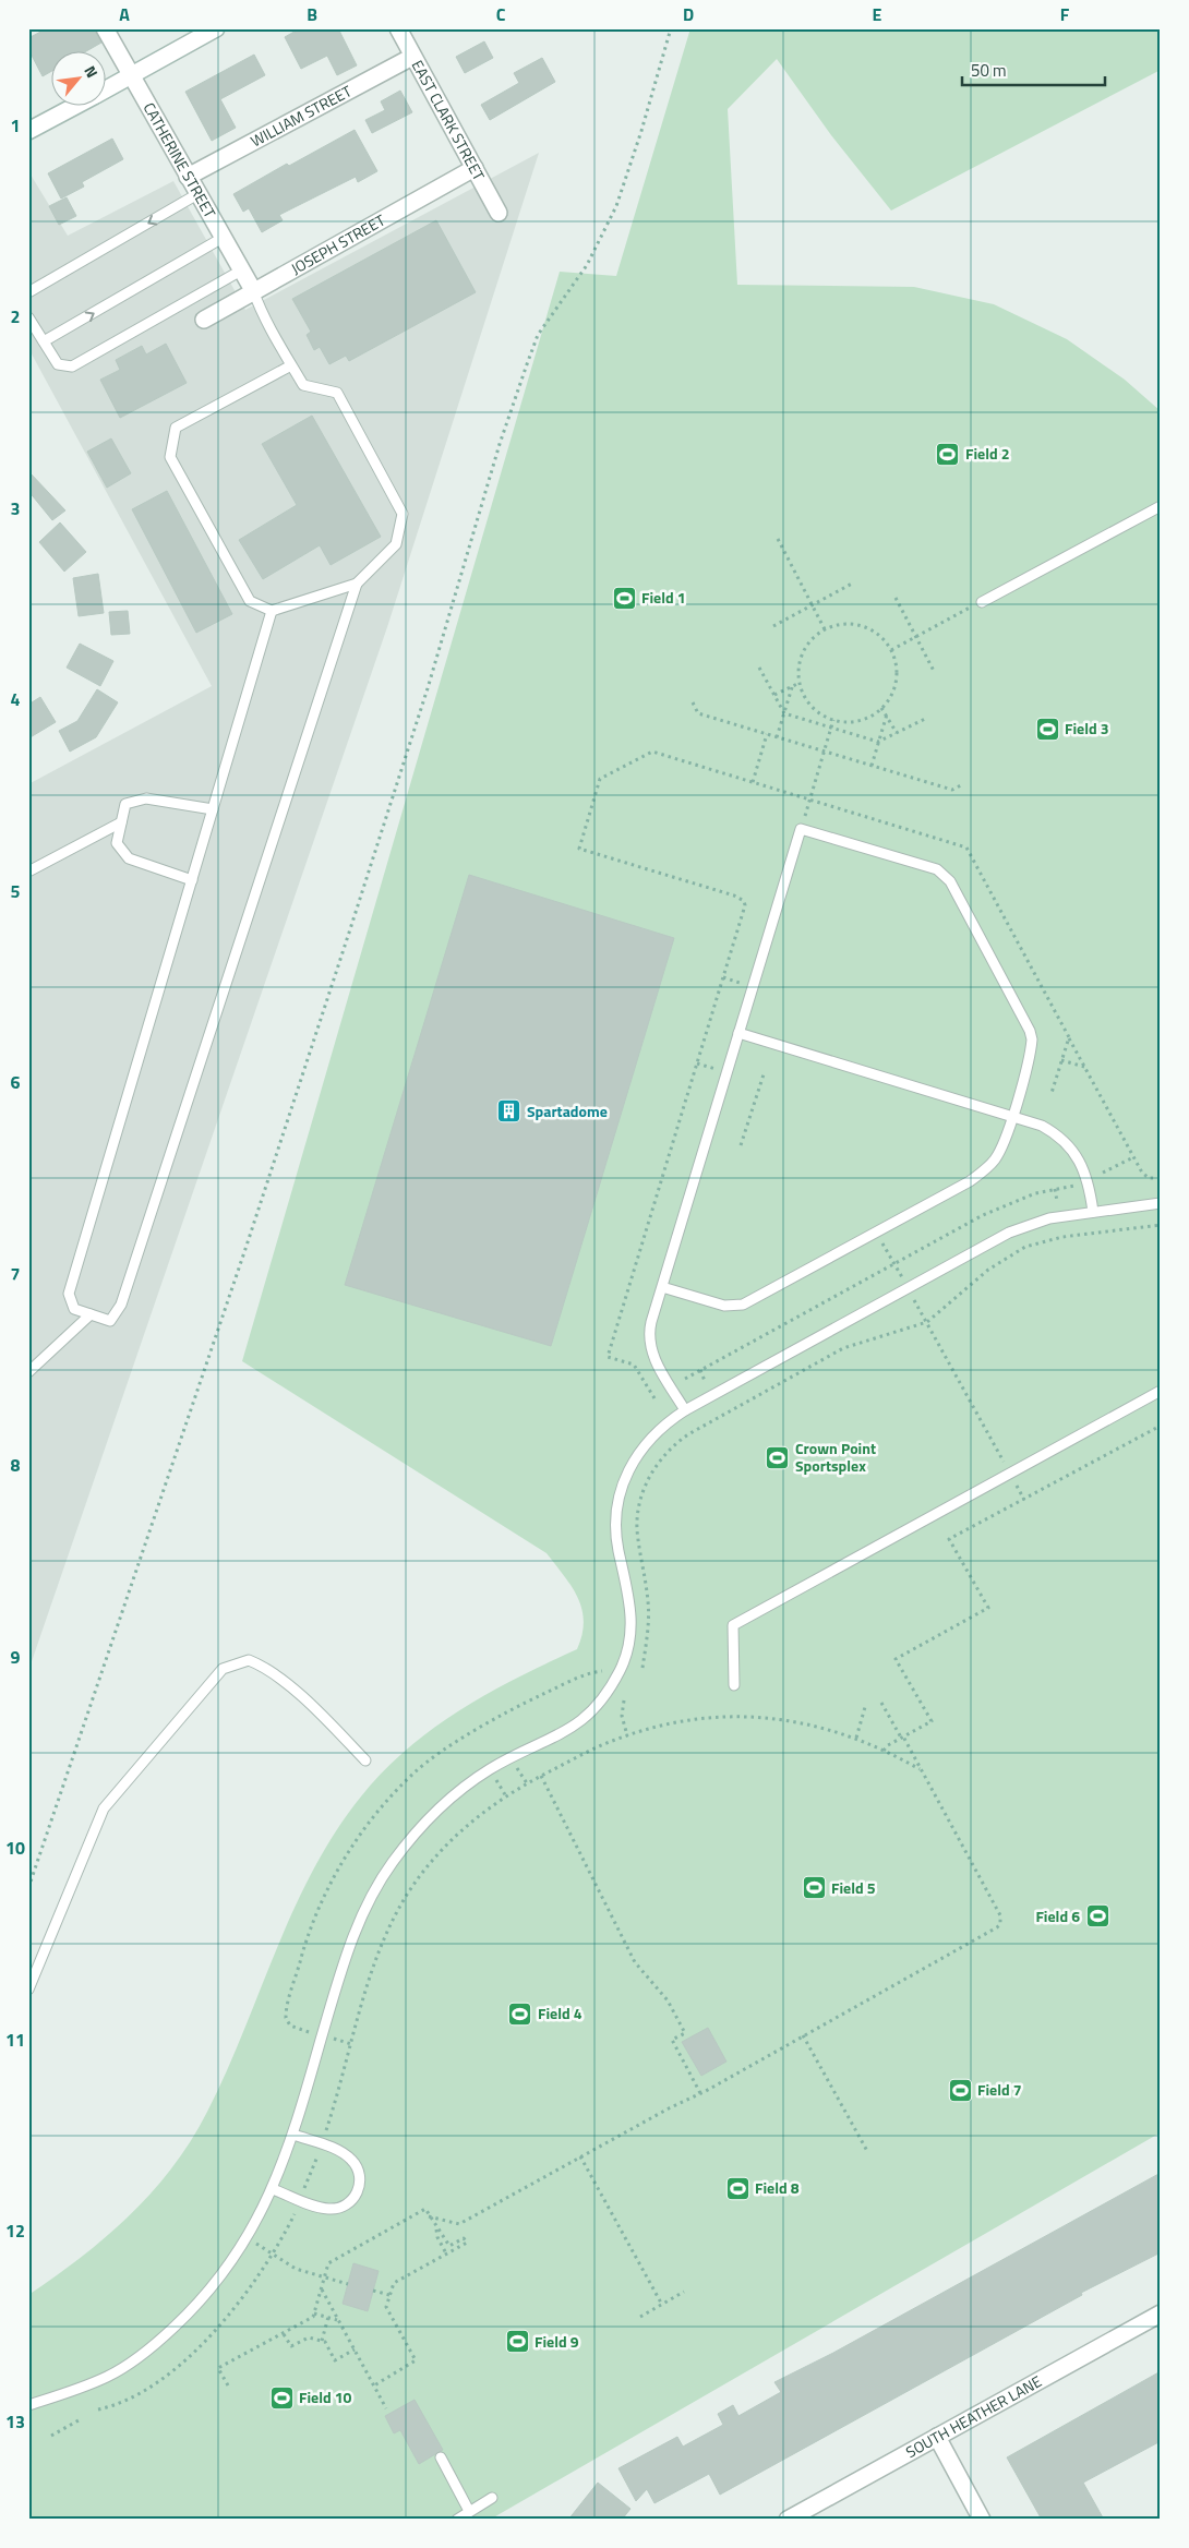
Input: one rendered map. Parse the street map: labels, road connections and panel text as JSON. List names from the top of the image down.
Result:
{
  "streets": {
    "street": [
      "WILLIAM STREET",
      "EAST CLARK STREET",
      "CATHERINE STREET",
      "JOSEPH STREET",
      "SOUTH HEATHER LANE"
    ]
  },
  "crossings": [
    ["WILLIAM STREET", "EAST CLARK STREET"],
    ["WILLIAM STREET", "CATHERINE STREET"],
    ["EAST CLARK STREET", "JOSEPH STREET"],
    ["CATHERINE STREET", "JOSEPH STREET"]
  ],
  "places": {
    "sports": [
      "Field 2",
      "Field 1",
      "Field 3",
      "Crown Point Sportsplex",
      "Field 5",
      "Field 6",
      "Field 4",
      "Field 7",
      "Field 8",
      "Field 9",
      "Field 10"
    ],
    "building": ["Spartadome"]
  },
  "scale_bar": "50 m",
  "north": "top right",
  "grid": {
    "columns": [
      "A",
      "B",
      "C",
      "D",
      "E",
      "F"
    ],
    "rows": [
      "1",
      "2",
      "3",
      "4",
      "5",
      "6",
      "7",
      "8",
      "9",
      "10",
      "11",
      "12",
      "13"
    ]
  }
}
